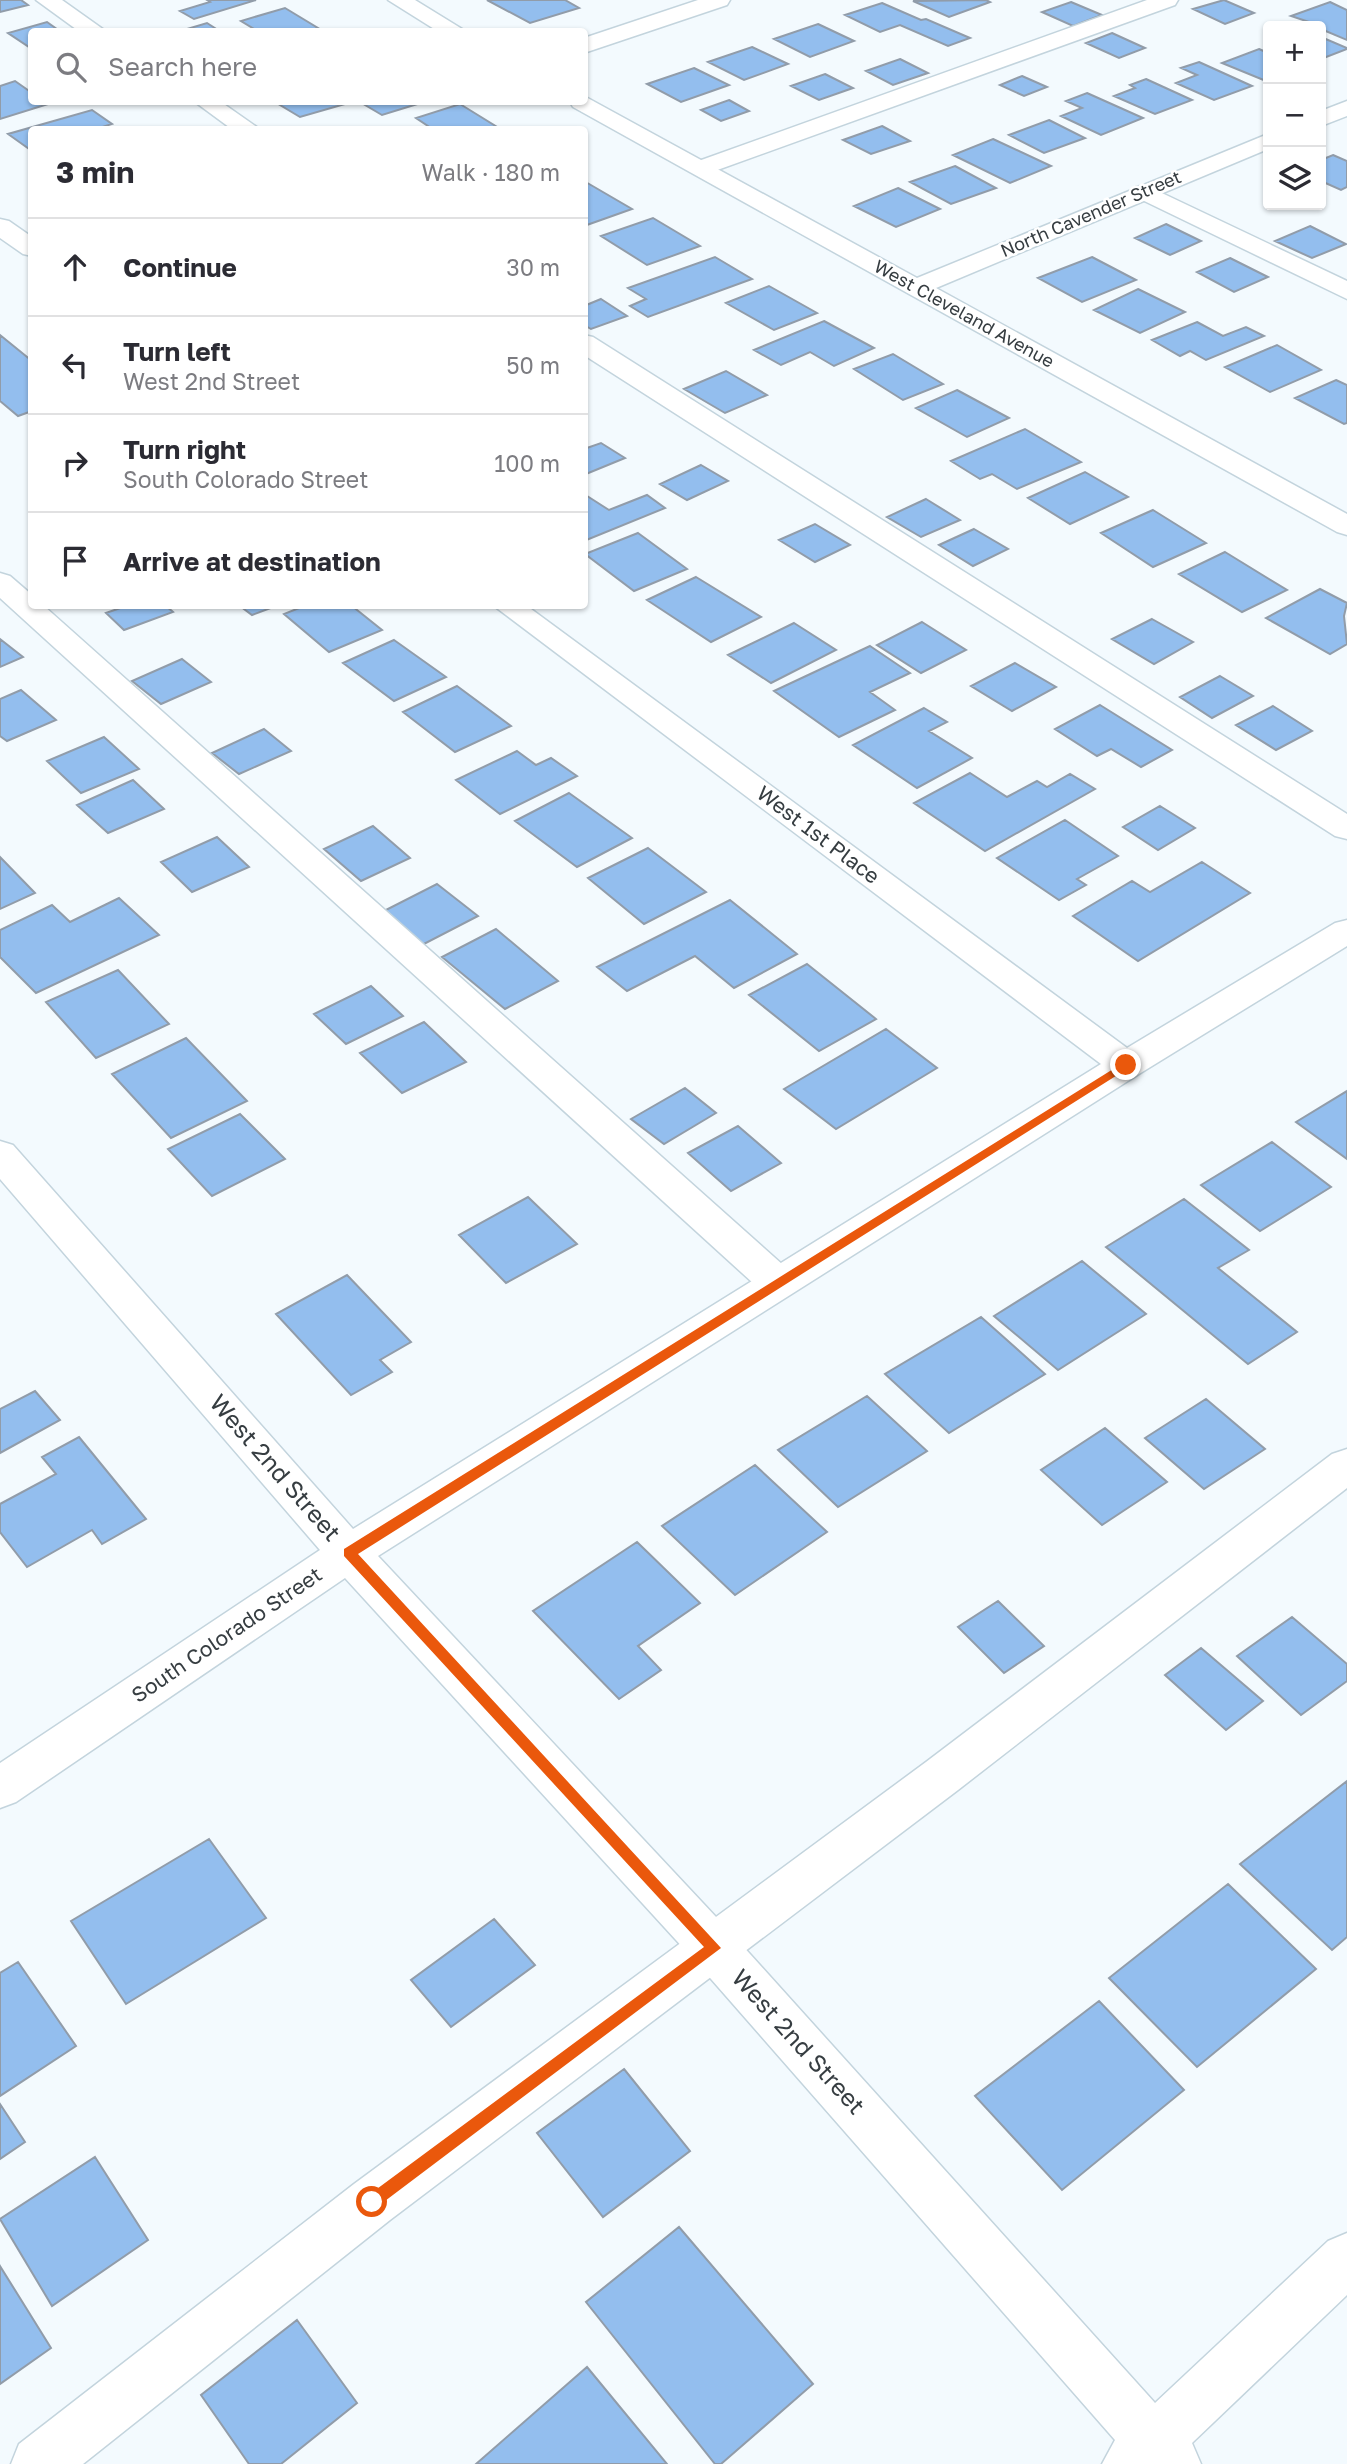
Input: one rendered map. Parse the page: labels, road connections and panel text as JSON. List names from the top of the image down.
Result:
{
  "streets": {
    "street": [
      "North Cavender Street",
      "West Cleveland Avenue",
      "West 1st Place",
      "West 2nd Street",
      "South Colorado Street"
    ]
  },
  "crossings": [
    ["North Cavender Street", "West Cleveland Avenue"],
    ["West 1st Place", "South Colorado Street"],
    ["West 2nd Street", "South Colorado Street"]
  ],
  "page": {
    "map_buttons": ["+", "−"],
    "search": "Search here",
    "heading": ["3 min", "Walk · 180 m"],
    "list": [
      ["Continue", "30 m"],
      ["Turn left", "West 2nd Street", "50 m"],
      ["Turn right", "South Colorado Street", "100 m"],
      "Arrive at destination"
    ]
  }
}
